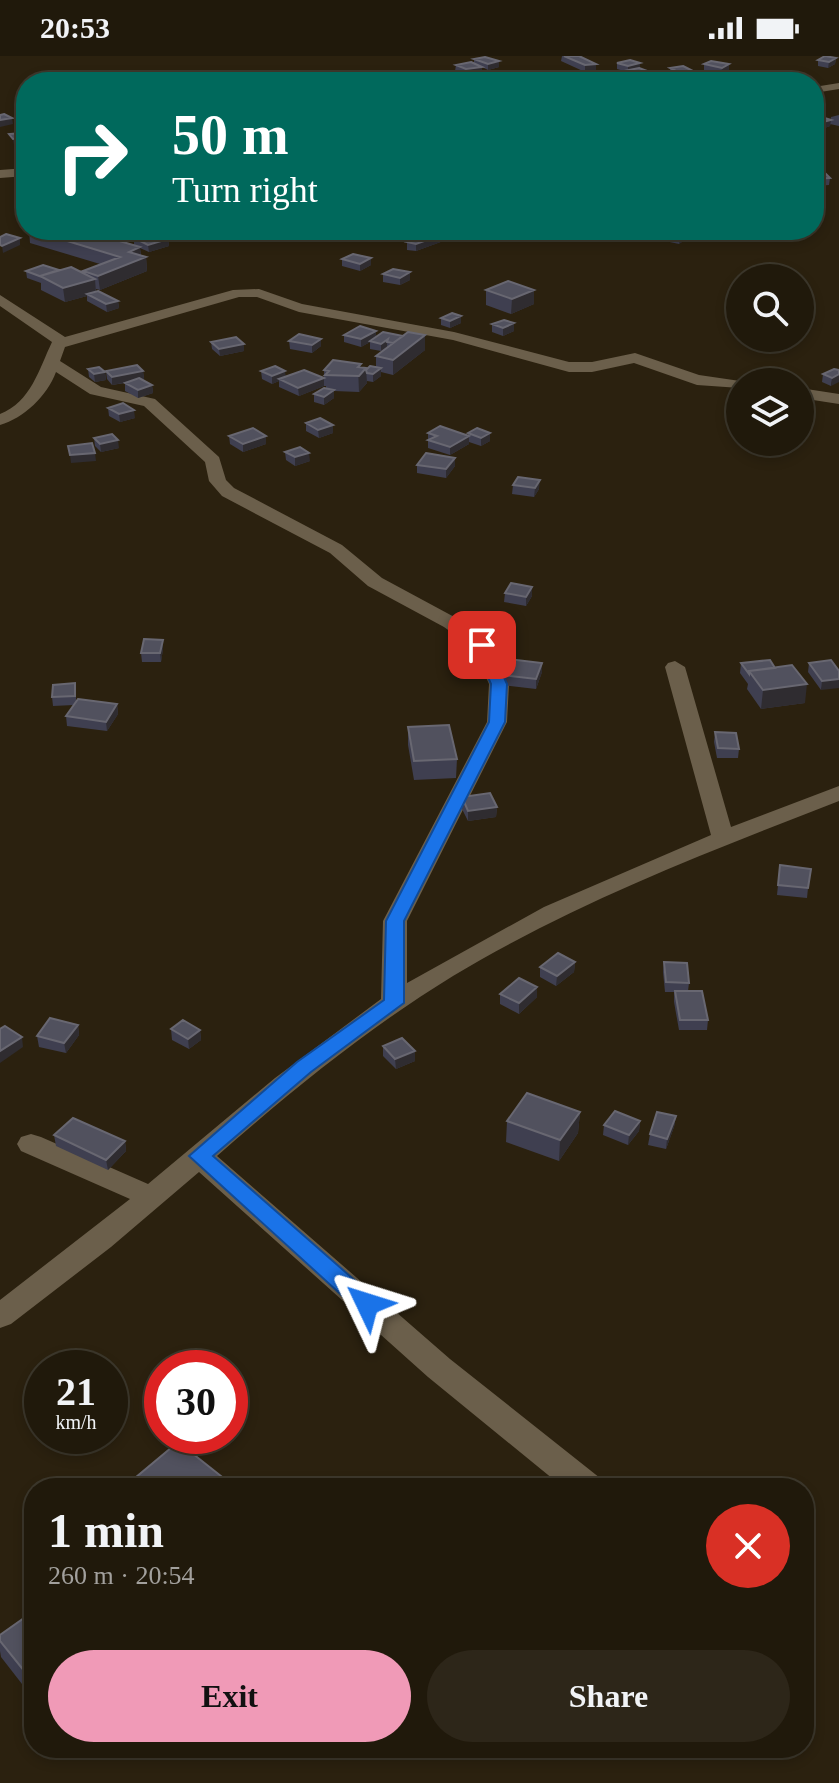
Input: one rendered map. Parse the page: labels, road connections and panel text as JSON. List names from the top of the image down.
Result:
{
  "page": {
    "status": "20:53",
    "turn": ["50 m", "Turn right"],
    "speed": "21 km/h",
    "limit": "30",
    "heading": ["1 min", "260 m · 20:54"],
    "buttons": ["Exit", "Share"]
  }
}
